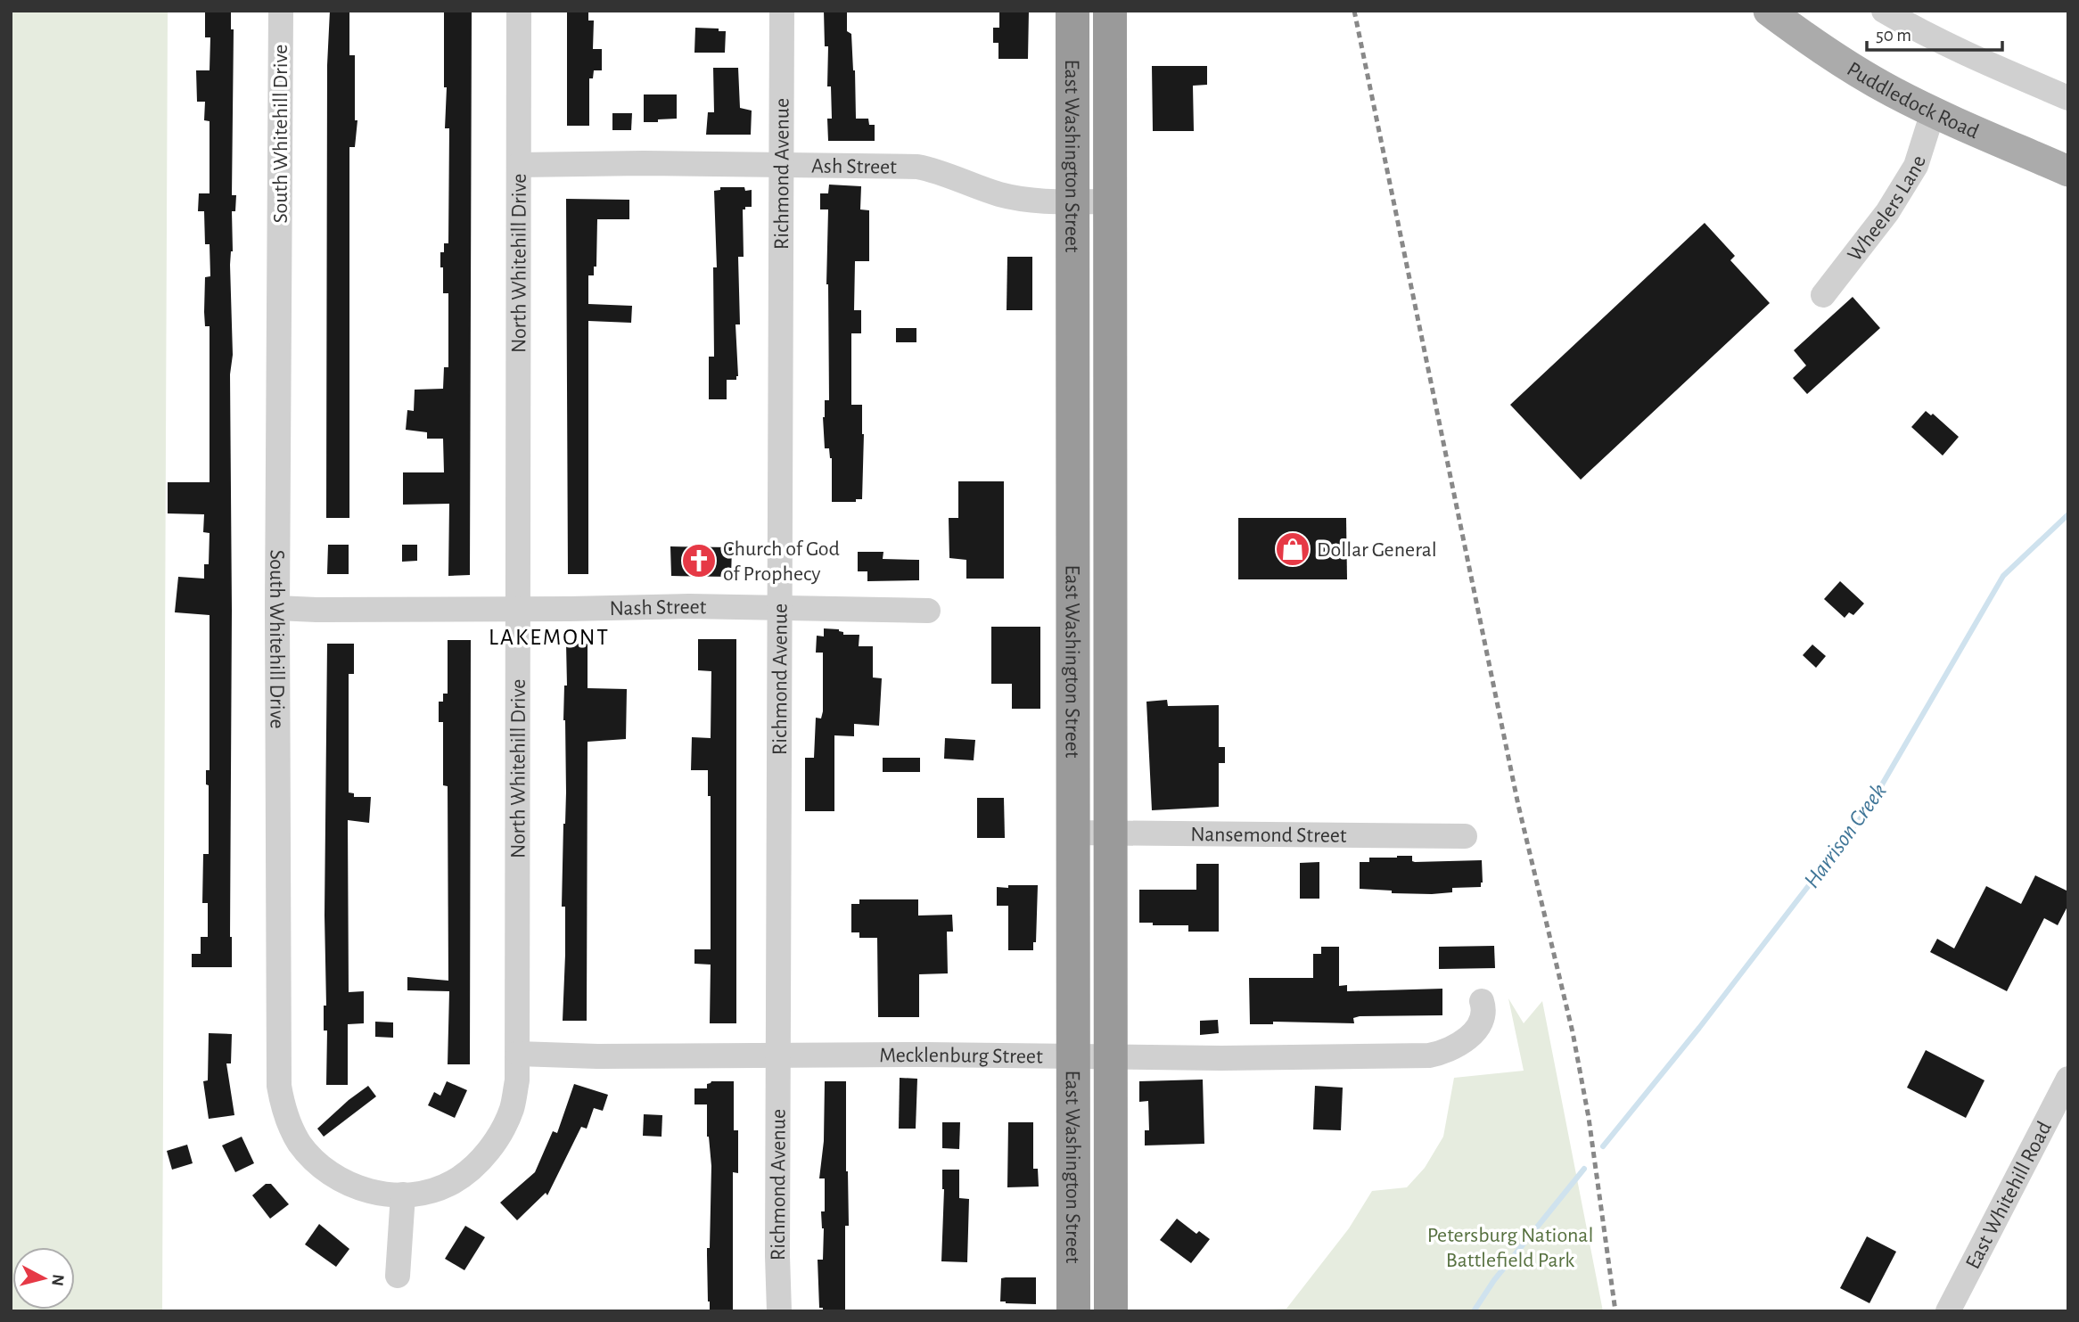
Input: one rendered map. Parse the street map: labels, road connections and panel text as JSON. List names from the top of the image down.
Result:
{
  "streets": {
    "highway": ["East Washington Street"],
    "main road": ["Puddledock Road"],
    "street": [
      "South Whitehill Drive",
      "Ash Street",
      "Richmond Avenue",
      "Wheelers Lane",
      "North Whitehill Drive",
      "Nash Street",
      "Nansemond Street",
      "Mecklenburg Street",
      "East Whitehill Road"
    ]
  },
  "crossings": [
    ["Puddledock Road", "Wheelers Lane"],
    ["South Whitehill Drive", "North Whitehill Drive"],
    ["South Whitehill Drive", "Nash Street"],
    ["East Washington Street", "Ash Street"],
    ["East Washington Street", "Nansemond Street"],
    ["East Washington Street", "Mecklenburg Street"],
    ["Ash Street", "Richmond Avenue"],
    ["Ash Street", "North Whitehill Drive"],
    ["Richmond Avenue", "Nash Street"],
    ["Richmond Avenue", "Mecklenburg Street"],
    ["North Whitehill Drive", "Nash Street"],
    ["North Whitehill Drive", "Mecklenburg Street"]
  ],
  "districts": ["LAKEMONT"],
  "water": ["Harrison Creek"],
  "parks": ["Petersburg National Battlefield Park"],
  "places": {
    "shop": ["Dollar General"],
    "church": ["Church of God of Prophecy"]
  },
  "scale_bar": "50 m",
  "north": "right"
}
